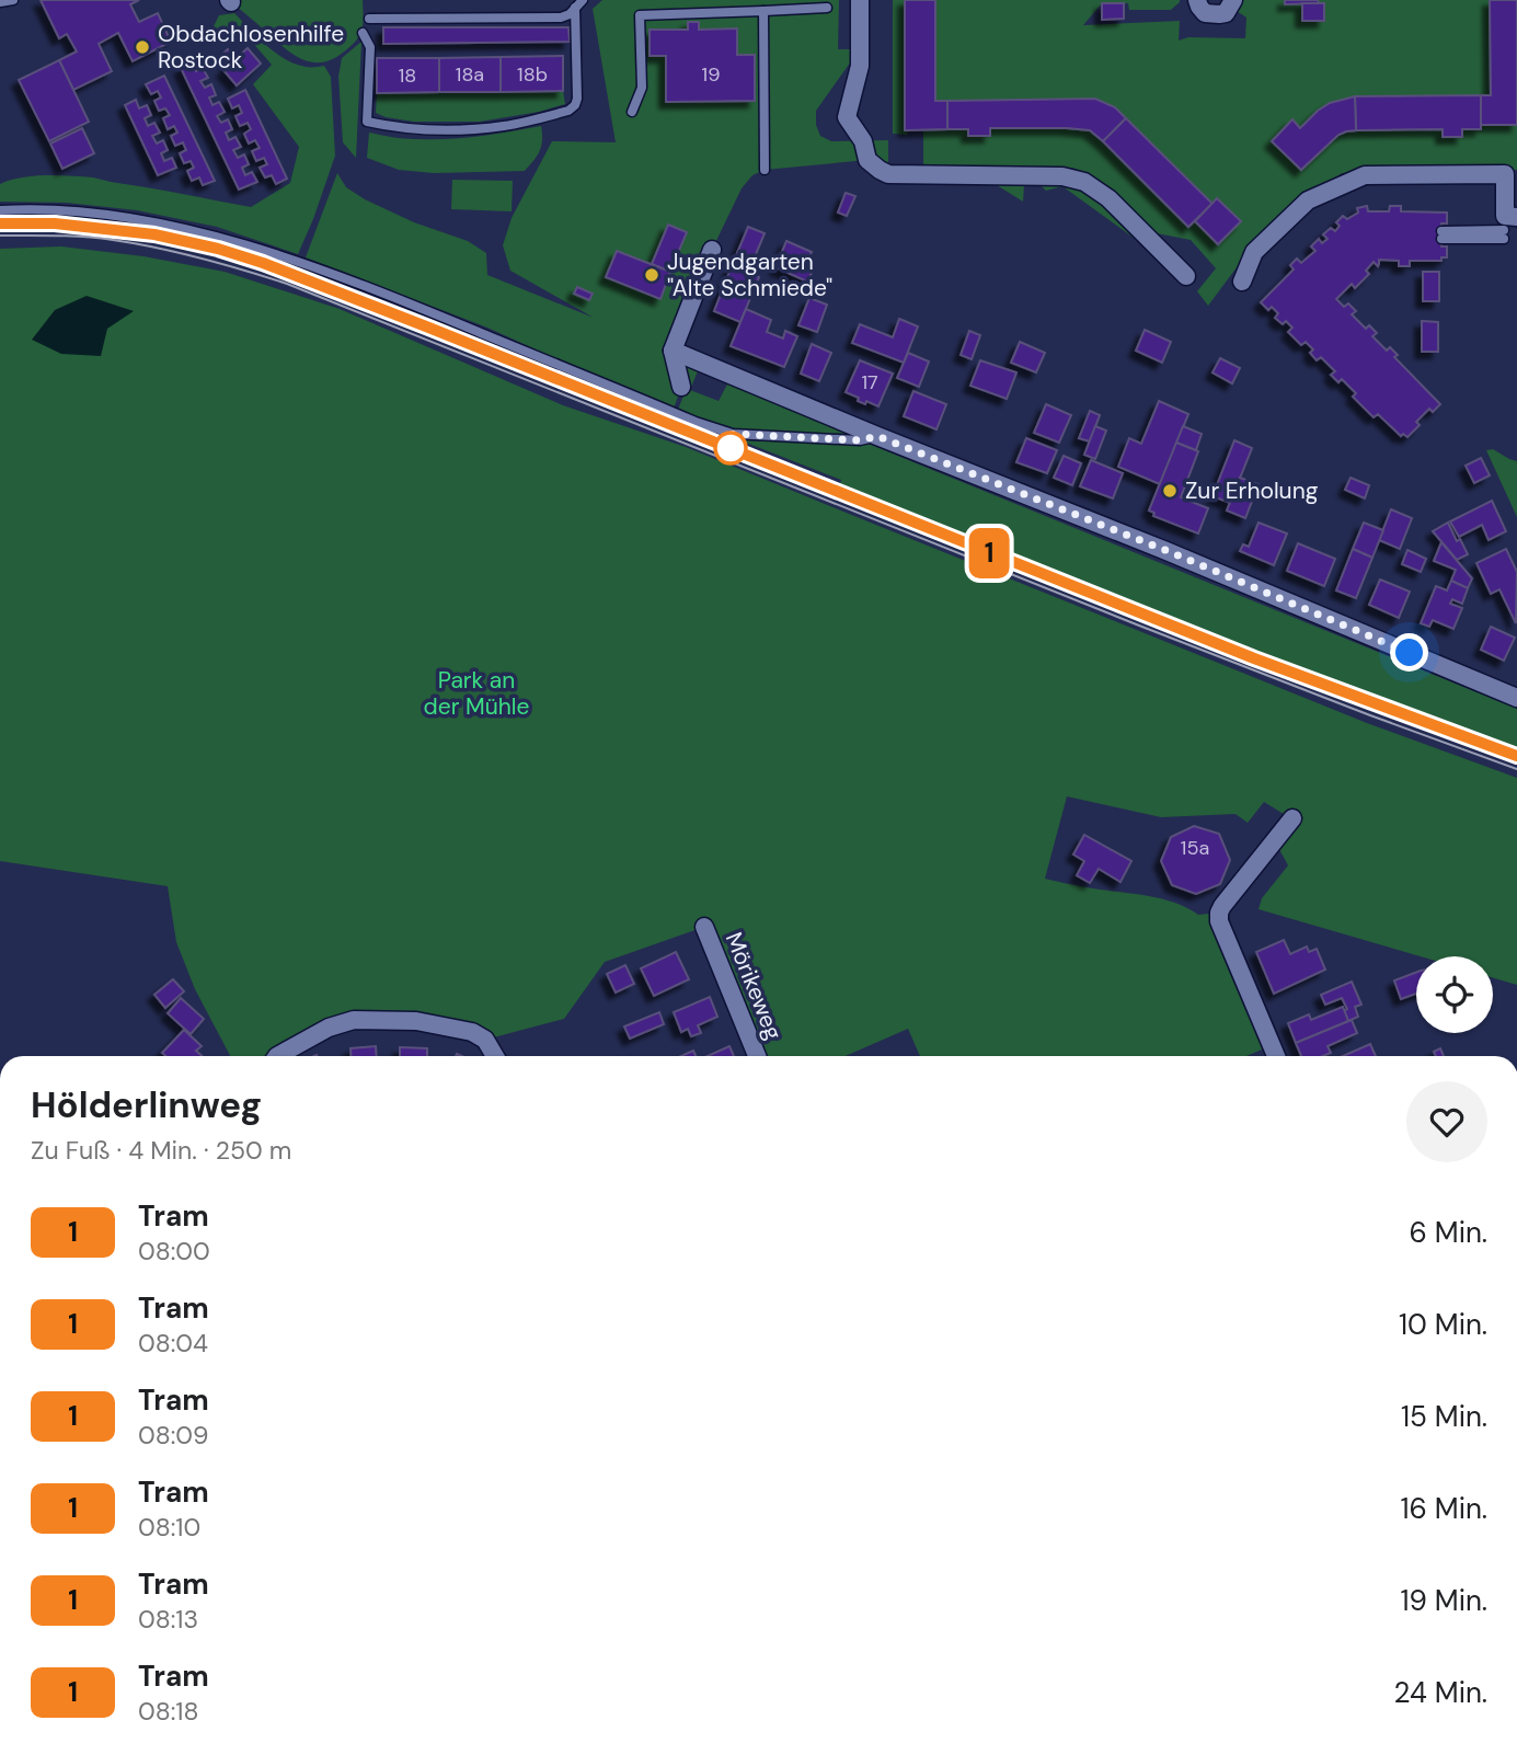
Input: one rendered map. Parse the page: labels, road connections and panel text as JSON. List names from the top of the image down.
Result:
{
  "streets": {
    "street": ["Mörikeweg"]
  },
  "parks": ["Park an der Mühle"],
  "places": ["Obdachlosenhilfe Rostock", "Jugendgarten \"Alte Schmiede\"", "Zur Erholung"],
  "lines": ["tram line 1"],
  "house_numbers": [
    "18a",
    "18b",
    "19",
    "18",
    "17",
    "15a"
  ],
  "page": {
    "on_map": "1",
    "heading": ["Hölderlinweg", "Zu Fuß · 4 Min. · 250 m"],
    "list": [
      {
        "mark": "1",
        "name": "Tram",
        "note": "08:00",
        "value": "6 Min."
      },
      {
        "mark": "1",
        "name": "Tram",
        "note": "08:04",
        "value": "10 Min."
      },
      {
        "mark": "1",
        "name": "Tram",
        "note": "08:09",
        "value": "15 Min."
      },
      {
        "mark": "1",
        "name": "Tram",
        "note": "08:10",
        "value": "16 Min."
      },
      {
        "mark": "1",
        "name": "Tram",
        "note": "08:13",
        "value": "19 Min."
      },
      {
        "mark": "1",
        "name": "Tram",
        "note": "08:18",
        "value": "24 Min."
      }
    ]
  }
}
